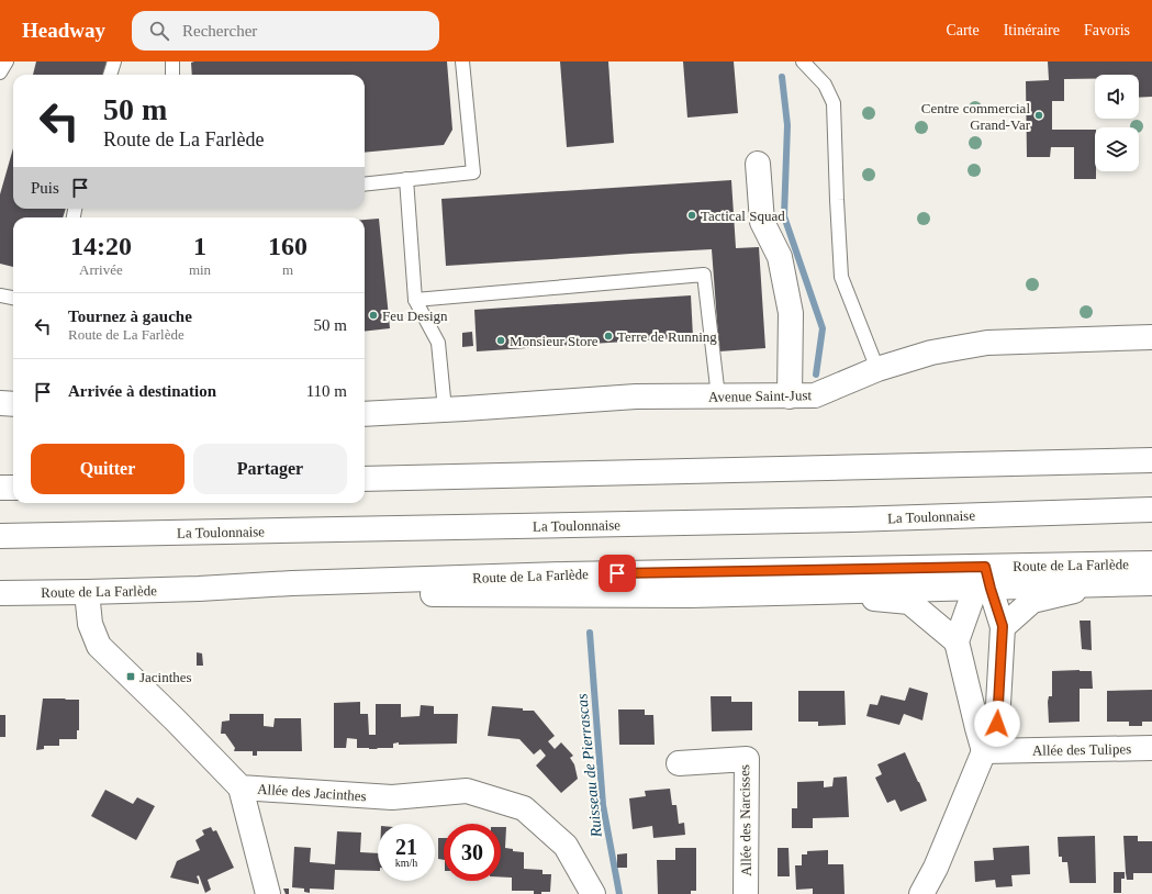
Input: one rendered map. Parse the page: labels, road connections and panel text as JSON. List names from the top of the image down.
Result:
{
  "streets": {
    "main road": [
      "Avenue Saint-Just",
      "La Toulonnaise",
      "Route de La Farlède",
      "Allée des Tulipes",
      "Allée des Jacinthes",
      "Allée des Narcisses"
    ]
  },
  "crossings": [
    ["Route de La Farlède", "Allée des Jacinthes"]
  ],
  "water": ["Ruisseau de Pierrascas"],
  "places": {
    "other": [
      "Centre commercial Grand-Var",
      "Tactical Squad",
      "Feu Design",
      "Terre de Running",
      "Monsieur Store"
    ],
    "transit": ["Jacinthes"]
  },
  "page": {
    "header": "Headway",
    "search": "Rechercher",
    "nav": ["Carte", "Itinéraire", "Favoris"],
    "turn": ["50 m", "Route de La Farlède"],
    "then": "Puis",
    "eta": [
      "14:20",
      "Arrivée",
      "1",
      "min",
      "160",
      "m"
    ],
    "list": [
      {
        "name": "Tournez à gauche",
        "note": "Route de La Farlède",
        "value": "50 m"
      },
      {
        "name": "Arrivée à destination",
        "value": "110 m"
      }
    ],
    "buttons": ["Quitter", "Partager"],
    "speed": "21 km/h",
    "limit": "30"
  }
}
